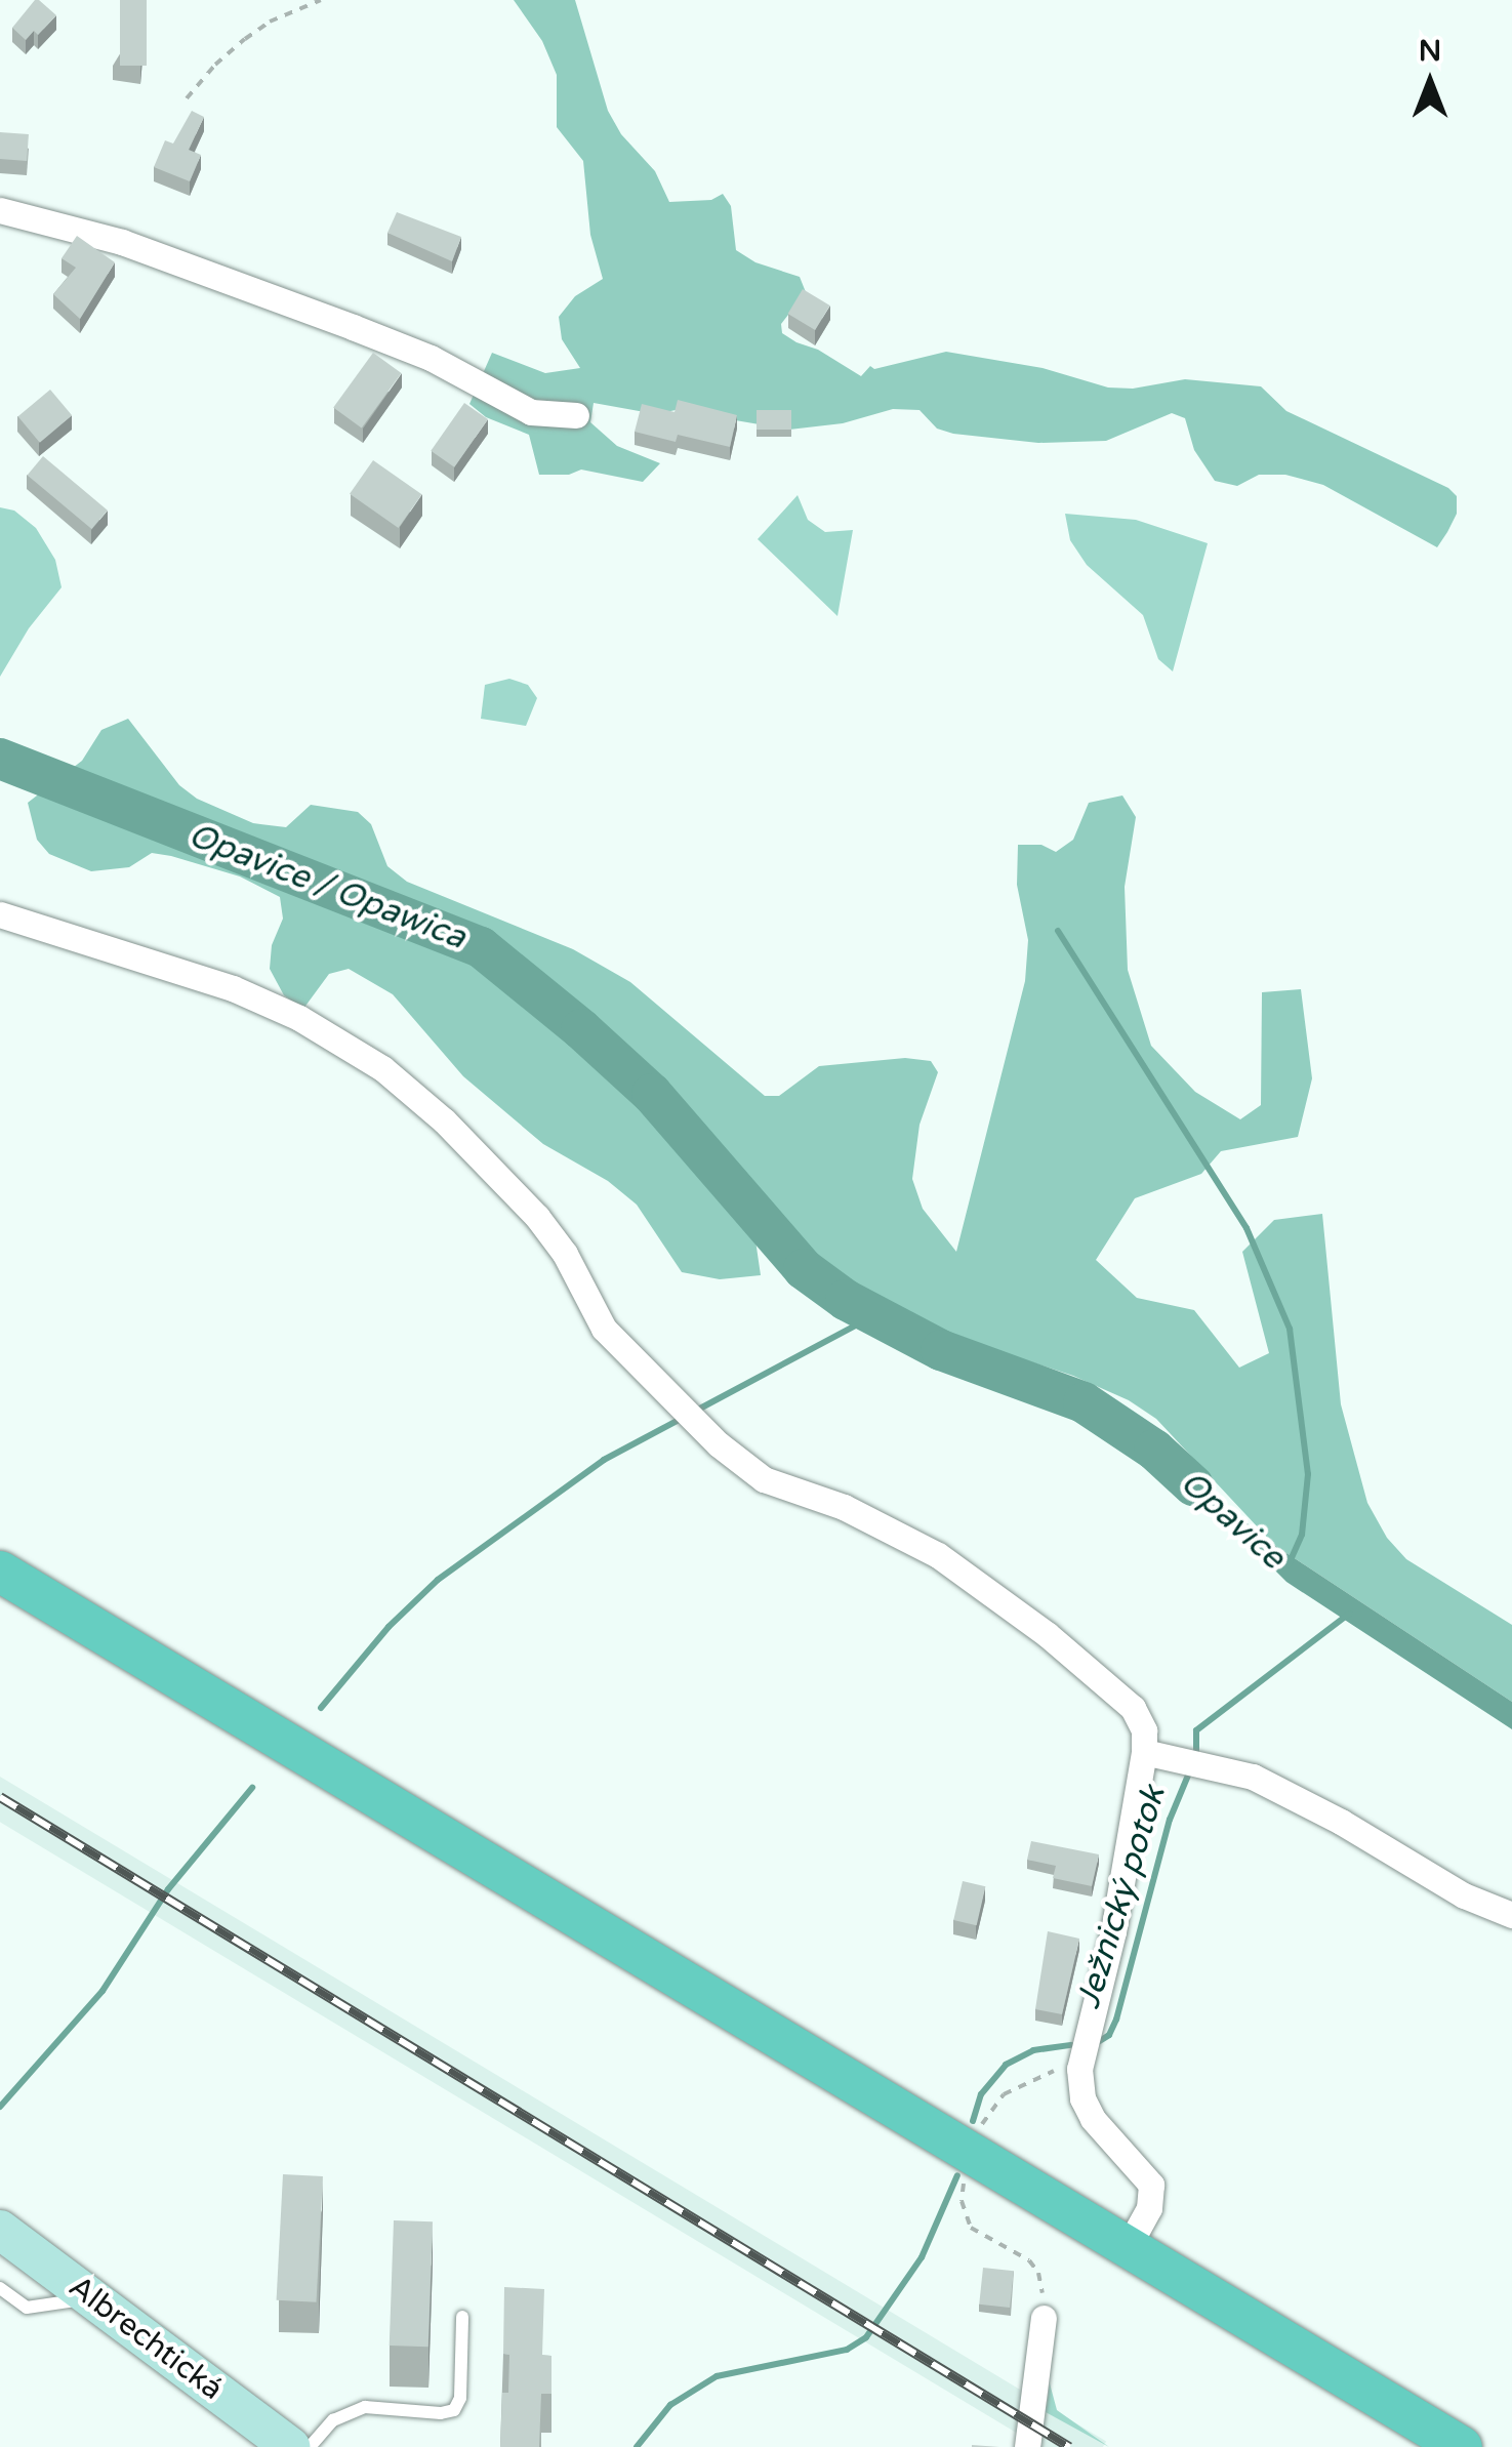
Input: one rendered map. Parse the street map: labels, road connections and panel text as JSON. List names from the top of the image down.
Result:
{
  "streets": {
    "main road": ["Albrechtická"]
  },
  "water": ["Opavice / Opawica", "Opavice", "Ježnický potok"],
  "north": "top"
}
